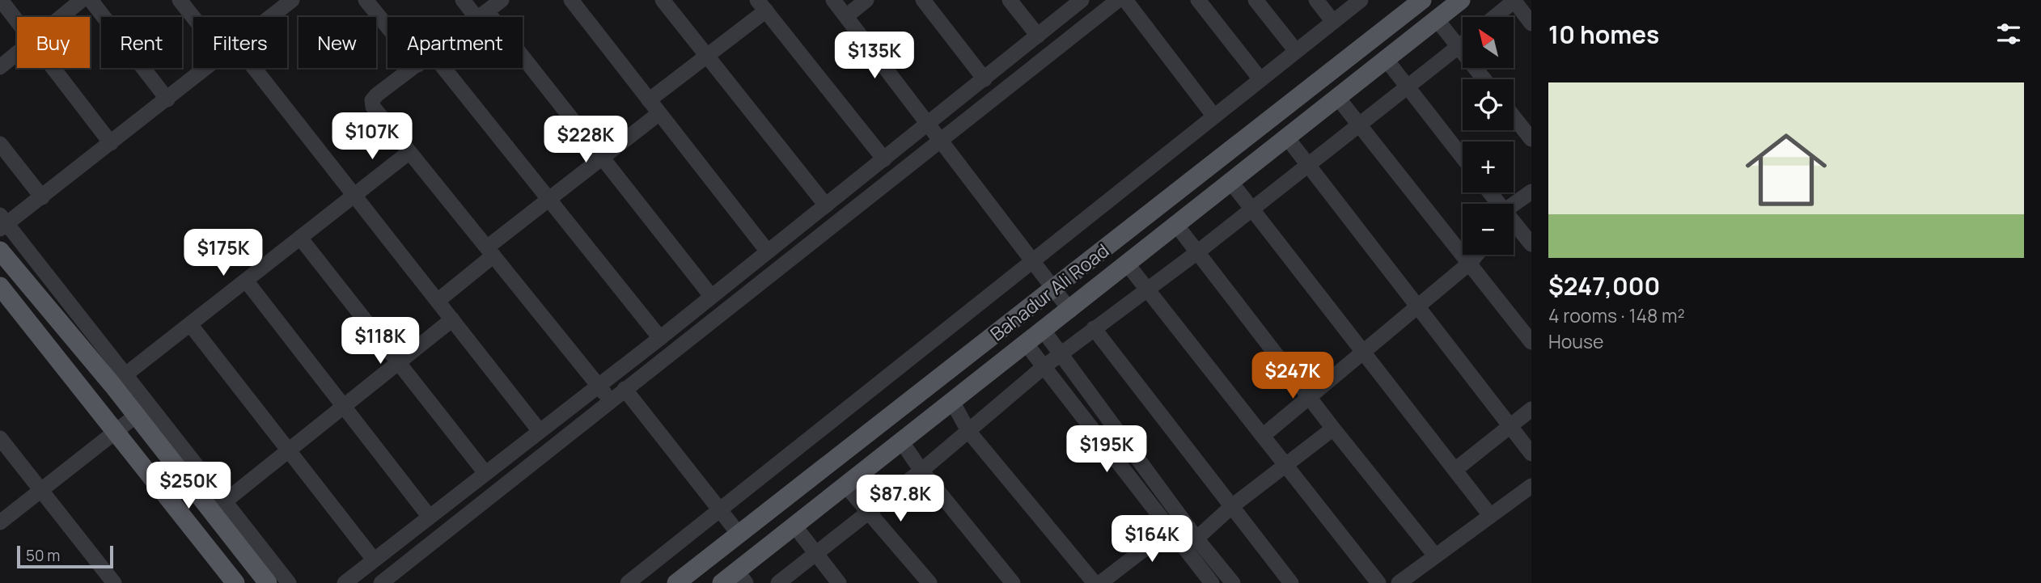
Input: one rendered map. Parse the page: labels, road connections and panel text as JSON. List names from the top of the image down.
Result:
{
  "streets": {
    "main road": ["Bahadur Ali Road"]
  },
  "scale_bar": "50 m",
  "north": "top left",
  "page": {
    "heading": "10 homes",
    "map_buttons": ["+", "−"],
    "chip": [
      "Buy",
      "Rent",
      "Filters",
      "New",
      "Apartment"
    ],
    "price": [
      "$135K",
      "$107K",
      "$228K",
      "$175K",
      "$118K",
      "$247K",
      "$195K",
      "$250K",
      "$87.8K",
      "$164K"
    ],
    "list": [
      {
        "name": "$247,000",
        "note": "4 rooms · 148 m² · House"
      }
    ],
    "scale": "50 m"
  }
}
